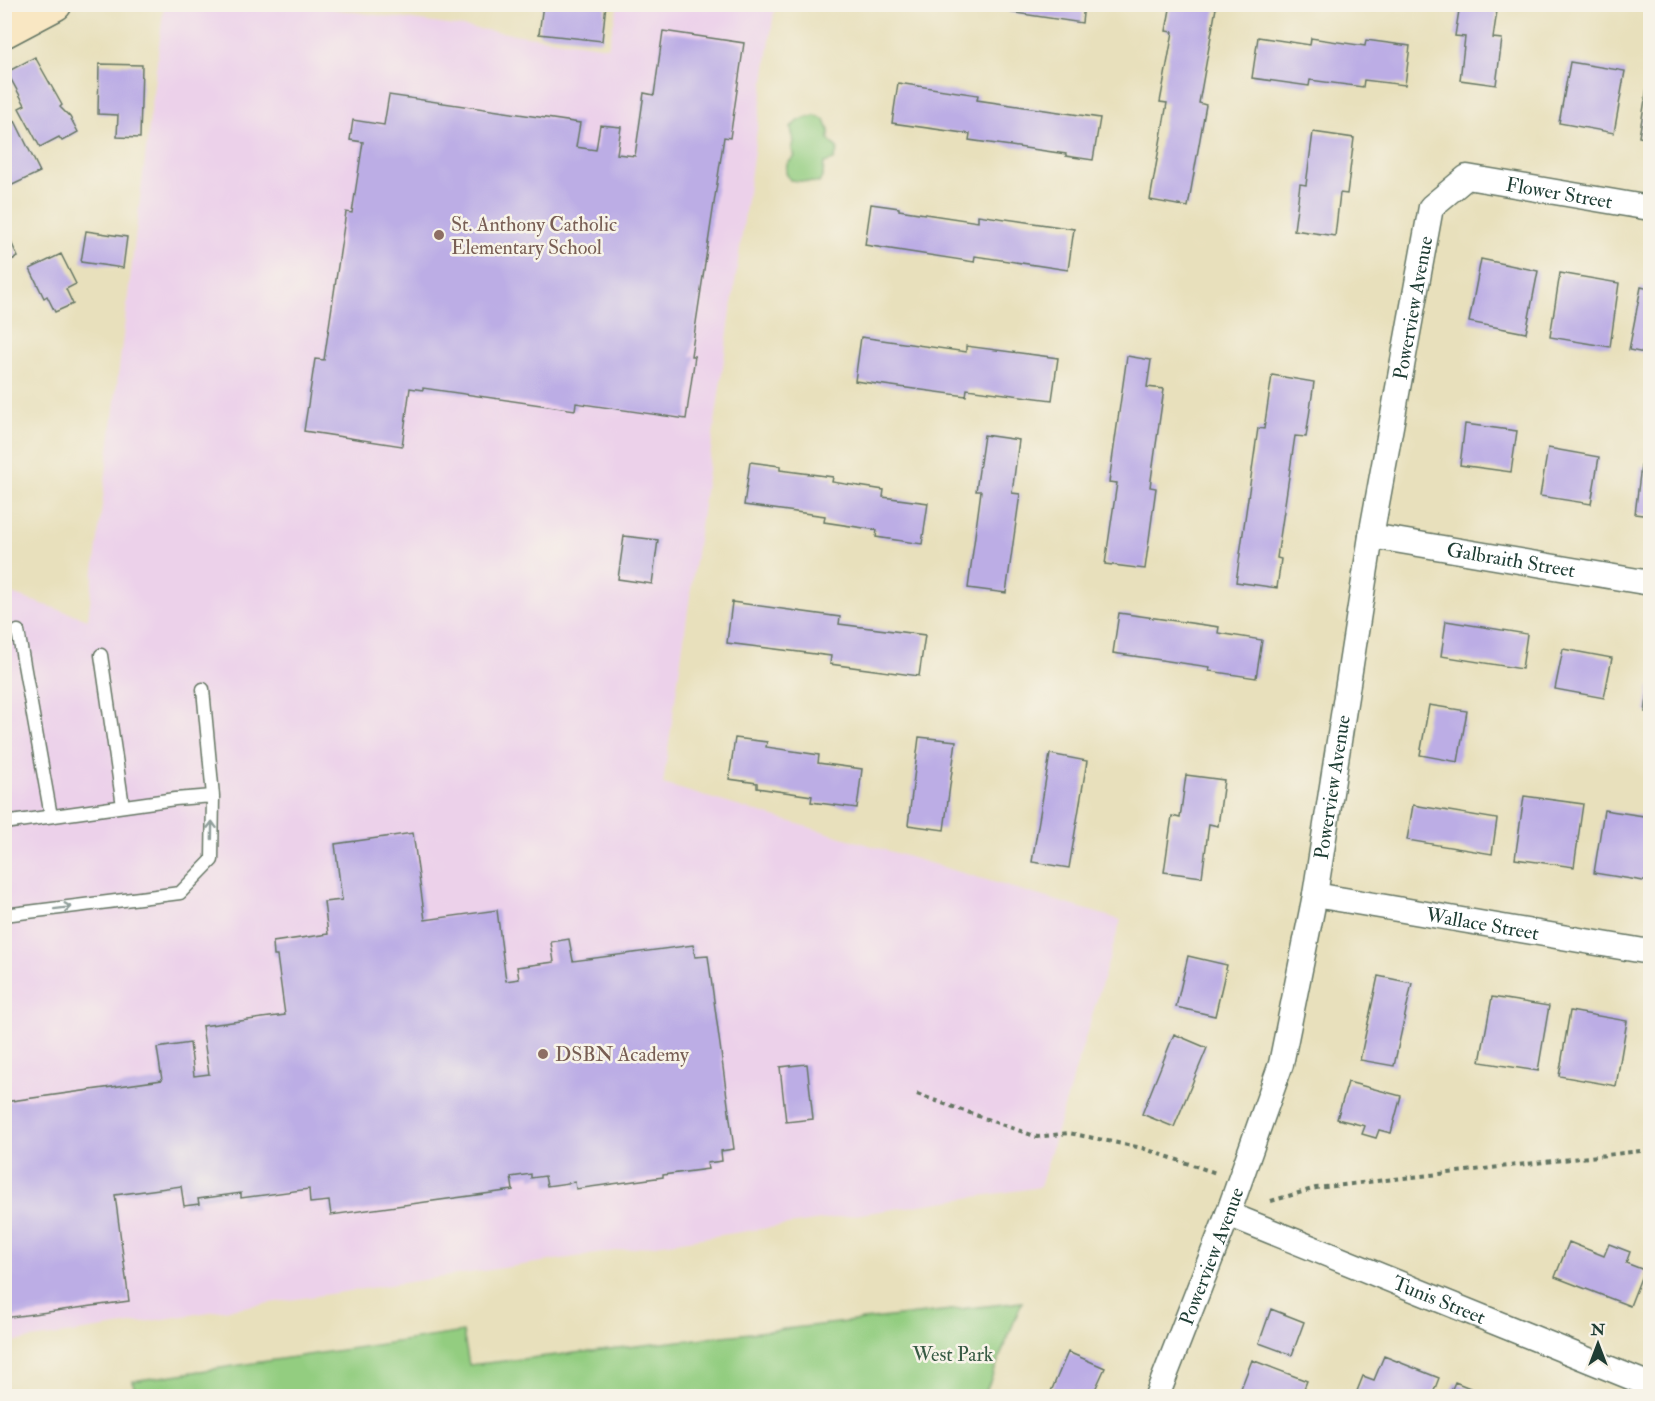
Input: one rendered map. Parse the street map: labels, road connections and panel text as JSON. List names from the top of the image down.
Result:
{
  "streets": {
    "street": [
      "Flower Street",
      "Powerview Avenue",
      "Galbraith Street",
      "Wallace Street",
      "Tunis Street"
    ]
  },
  "crossings": [
    ["Flower Street", "Powerview Avenue"],
    ["Powerview Avenue", "Galbraith Street"],
    ["Powerview Avenue", "Wallace Street"],
    ["Powerview Avenue", "Tunis Street"]
  ],
  "parks": ["West Park"],
  "places": ["St. Anthony Catholic Elementary School", "DSBN Academy"],
  "north": "top"
}
